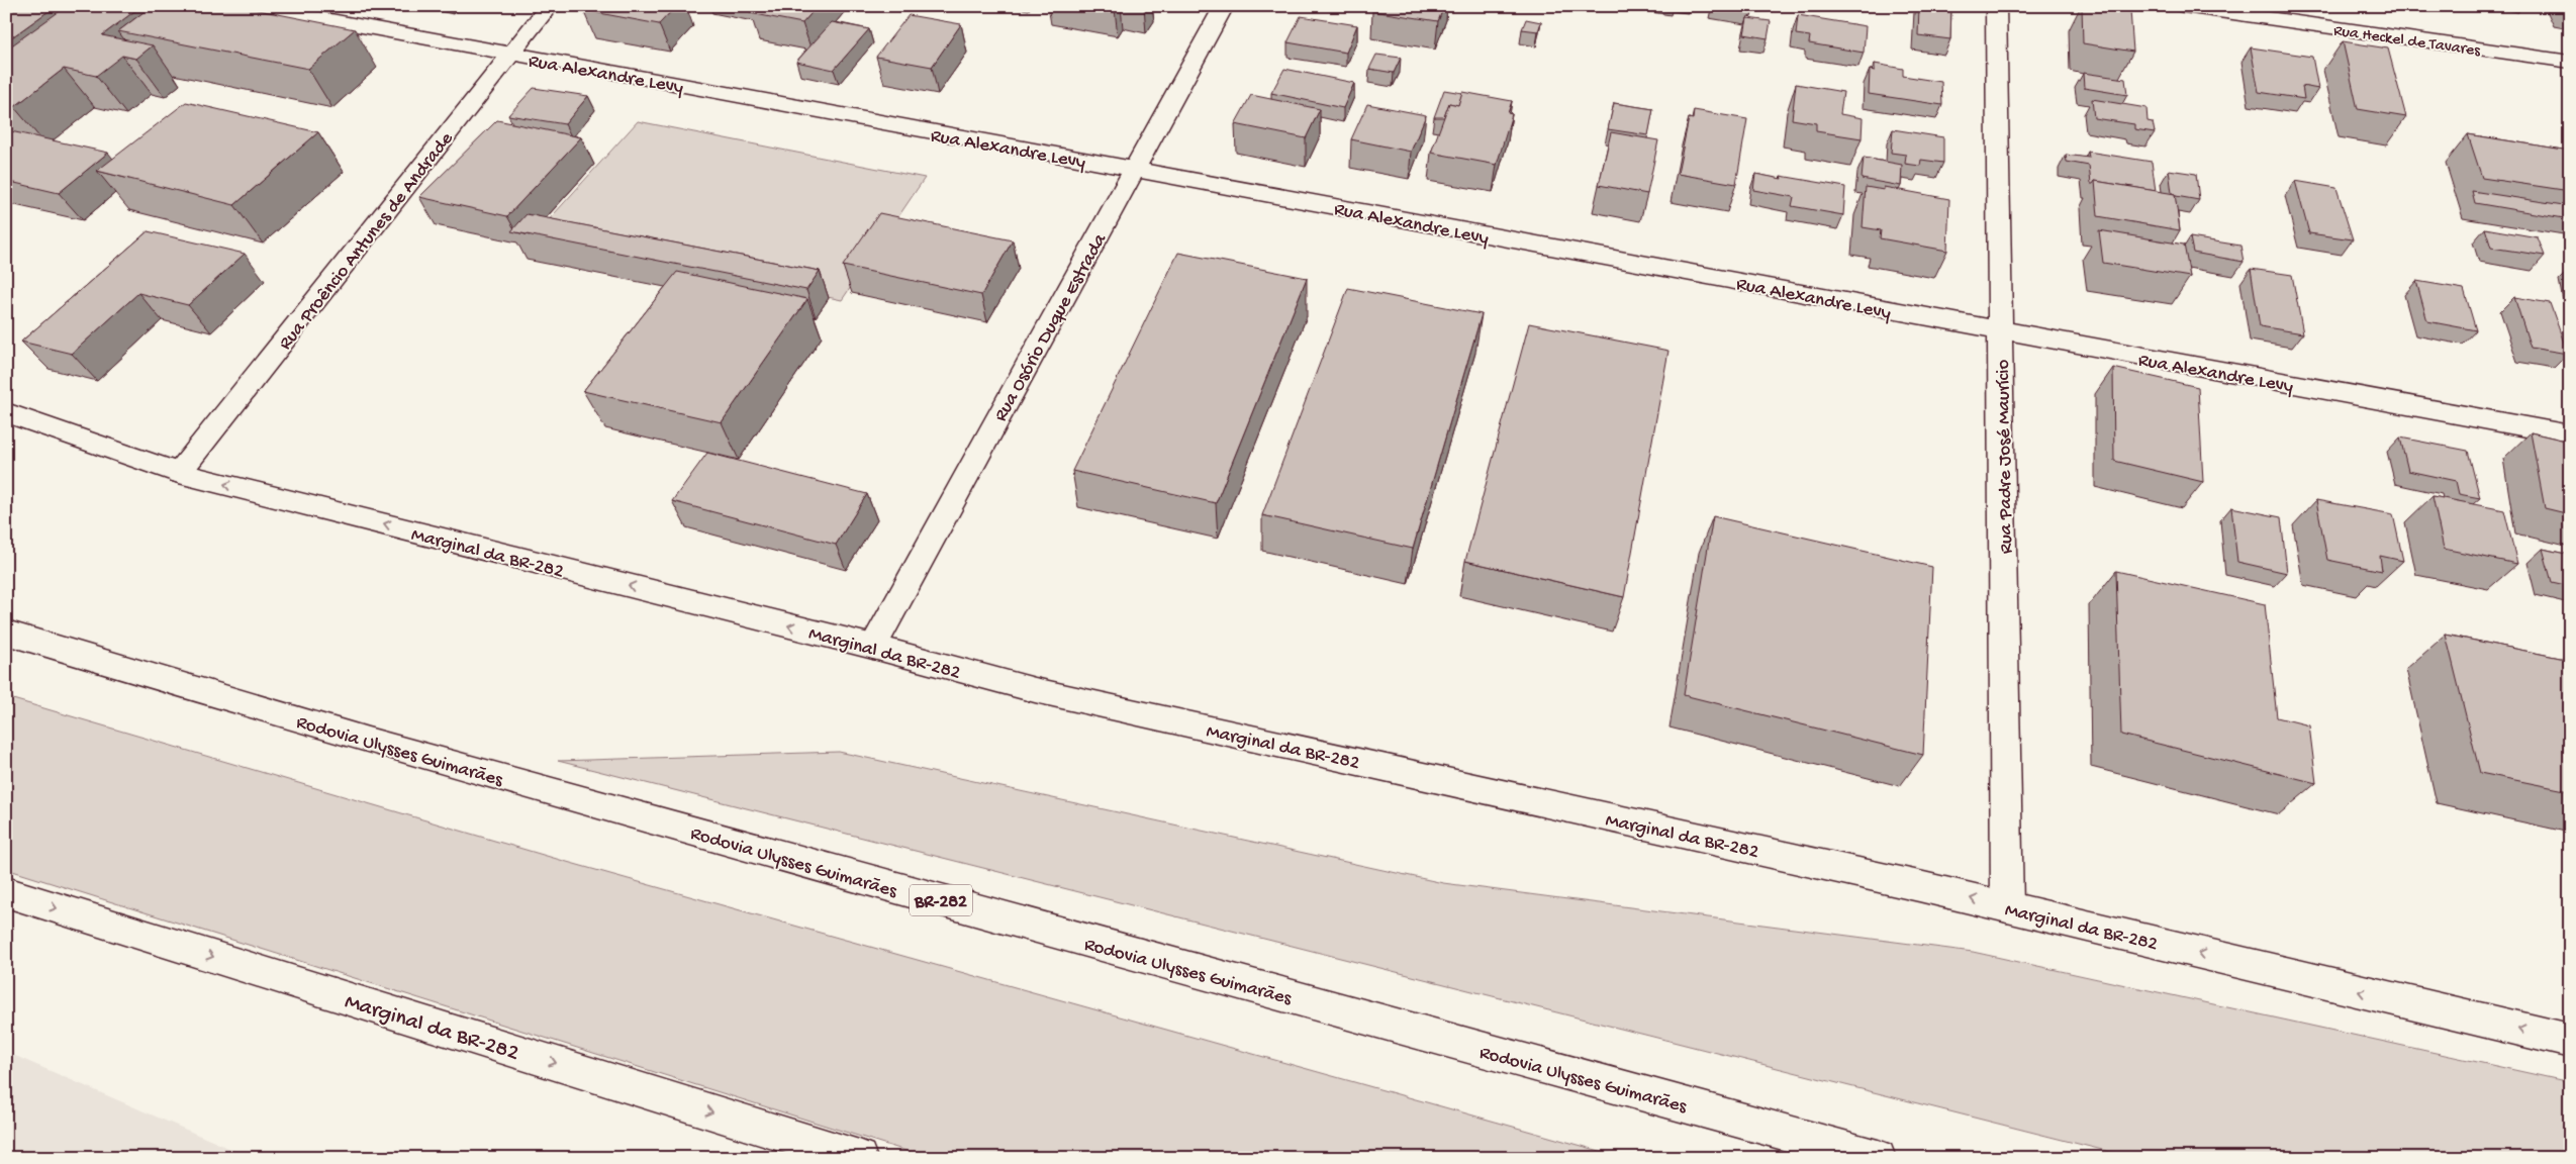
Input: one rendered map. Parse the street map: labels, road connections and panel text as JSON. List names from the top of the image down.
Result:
{
  "streets": {
    "main road": [
      "Rua Heckel de Tavares",
      "Rua Alexandre Levy",
      "Rua Proêncio Antunes de Andrade",
      "Rua Osório Duque Estrada",
      "Rua Padre José Maurício",
      "Marginal da BR-282",
      "Rodovia Ulysses Guimarães",
      "BR-282"
    ]
  },
  "crossings": [
    ["Rua Alexandre Levy", "Rua Proêncio Antunes de Andrade"],
    ["Rua Alexandre Levy", "Rua Osório Duque Estrada"],
    ["Rua Alexandre Levy", "Rua Padre José Maurício"],
    ["Rua Proêncio Antunes de Andrade", "Marginal da BR-282"],
    ["Rua Osório Duque Estrada", "Marginal da BR-282"],
    ["Rua Padre José Maurício", "Marginal da BR-282"]
  ]
}
